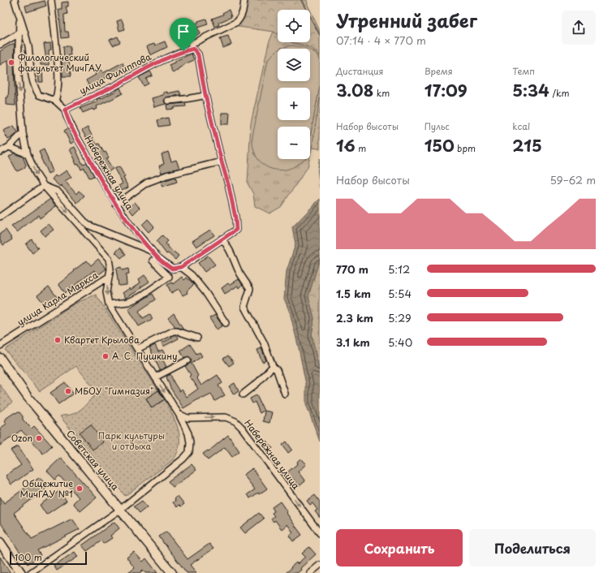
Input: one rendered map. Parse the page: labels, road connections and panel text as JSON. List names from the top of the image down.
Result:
{
  "streets": {
    "main road": ["Советская улица"],
    "street": ["улица Филиппова", "Набережная улица", "улица Карла Маркса"]
  },
  "crossings": [
    ["улица Филиппова", "Набережная улица"],
    ["Набережная улица", "улица Карла Маркса"]
  ],
  "parks": ["Парк культуры и отдыха"],
  "places": [
    "Филологический факультет МичГАУ",
    "Квартет Крылова",
    "А. С. Пушкину",
    "МБОУ \"Гимназия\"",
    "Ozon",
    "Общежитие МичГАУ №1"
  ],
  "scale_bar": "100 m",
  "page": {
    "heading": ["Утренний забег", "07:14 · 4 × 770 m"],
    "map_buttons": ["+", "−"],
    "stats": [
      ["Дистанция", "3.08 km"],
      ["Время", "17:09"],
      ["Темп", "5:34 /km"],
      ["Набор высоты", "16 m"],
      ["Пульс", "150 bpm"],
      ["kcal", "215"]
    ],
    "chart": ["Набор высоты", "59–62 m"],
    "list": [
      {
        "name": "770 m",
        "note": "5:12"
      },
      {
        "name": "1.5 km",
        "note": "5:54"
      },
      {
        "name": "2.3 km",
        "note": "5:29"
      },
      {
        "name": "3.1 km",
        "note": "5:40"
      }
    ],
    "buttons": ["Сохранить", "Поделиться"],
    "scale": "100 m"
  }
}
